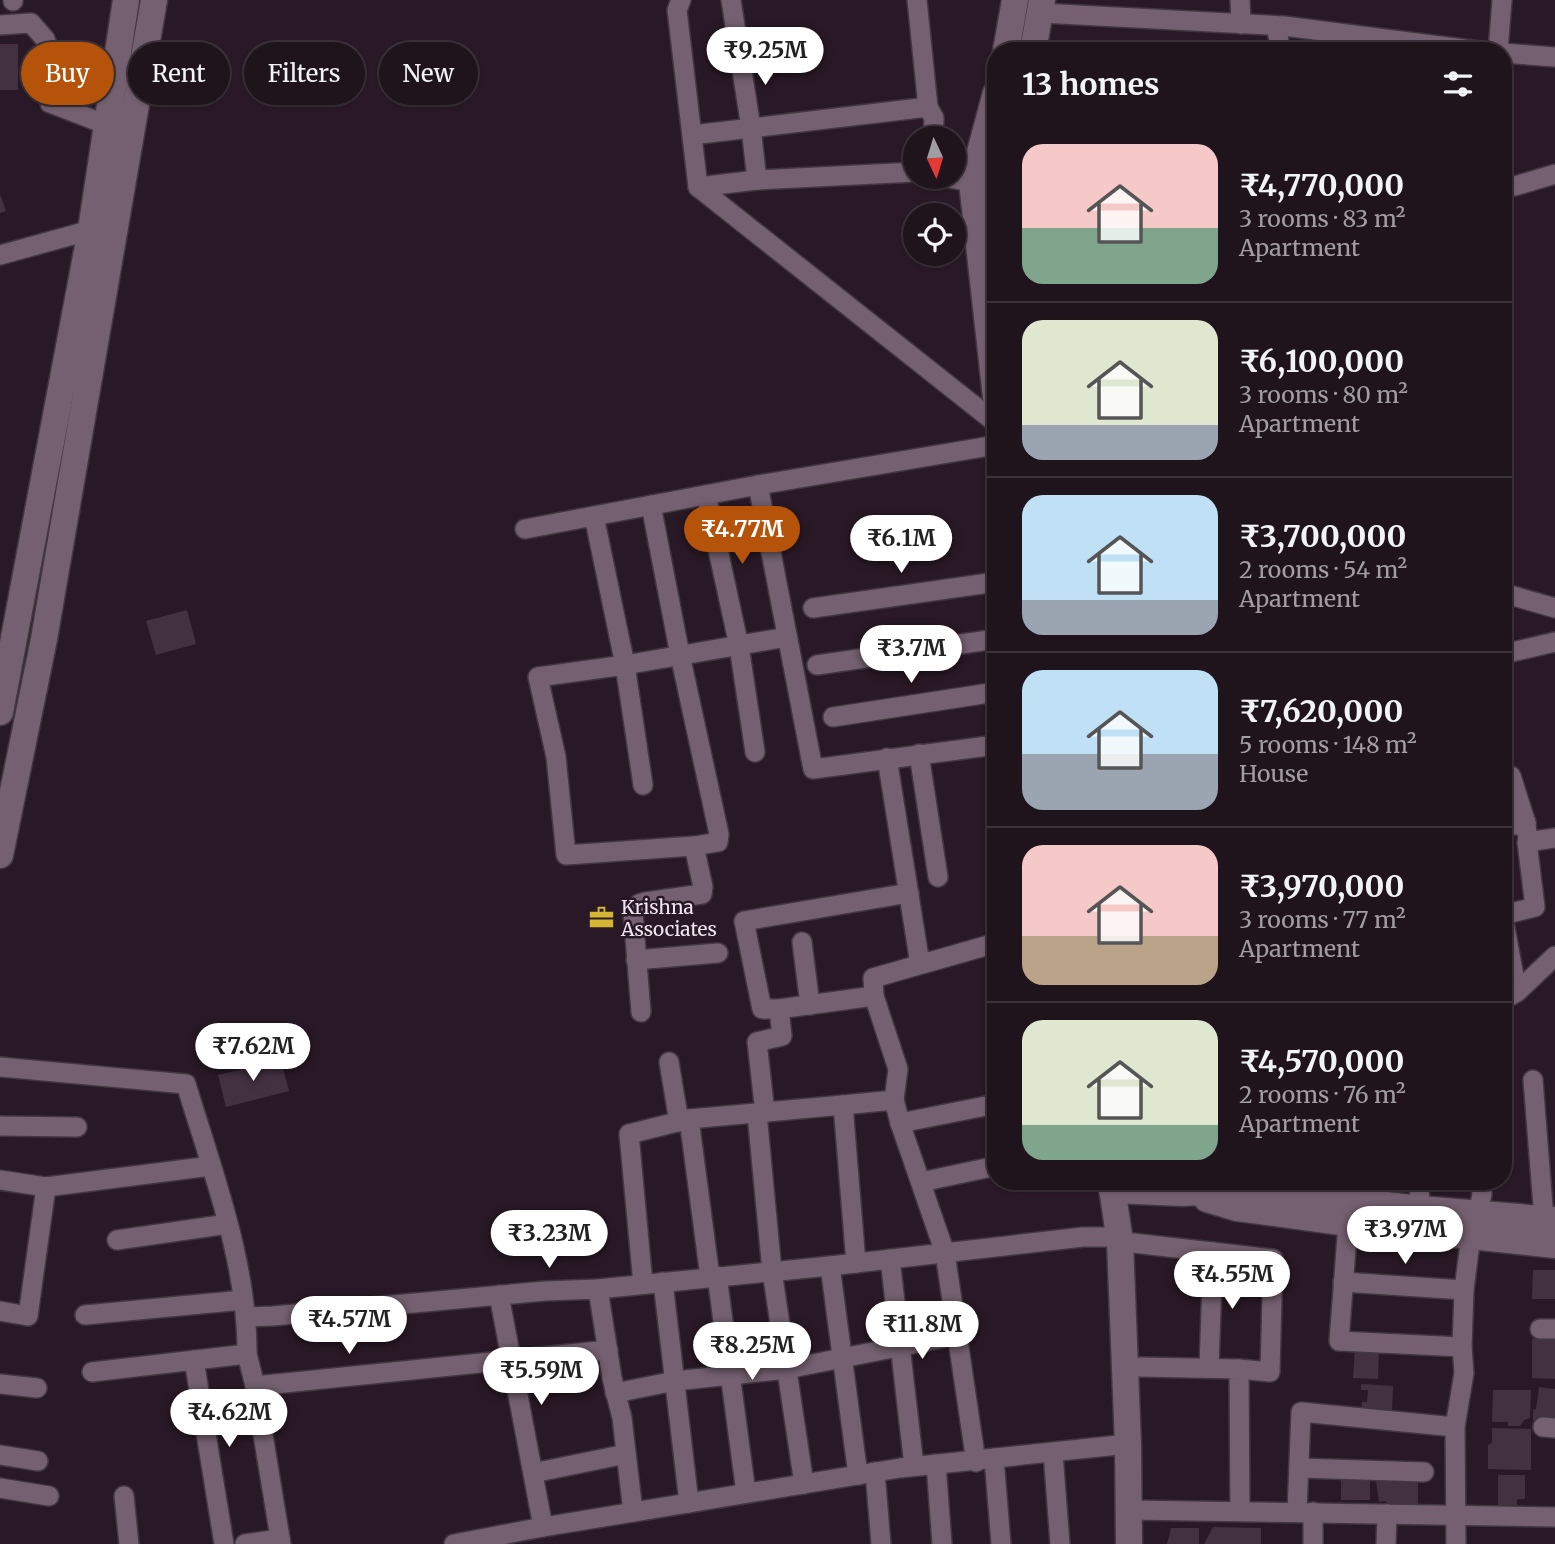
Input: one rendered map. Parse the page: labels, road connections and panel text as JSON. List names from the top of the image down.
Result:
{
  "places": {
    "office": ["Krishna Associates"]
  },
  "north": "bottom",
  "page": {
    "price": [
      "₹9.25M",
      "₹4.77M",
      "₹6.1M",
      "₹3.7M",
      "₹7.62M",
      "₹3.97M",
      "₹3.23M",
      "₹4.55M",
      "₹4.57M",
      "₹11.8M",
      "₹8.25M",
      "₹5.59M",
      "₹4.62M"
    ],
    "chip": [
      "Buy",
      "Rent",
      "Filters",
      "New"
    ],
    "heading": "13 homes",
    "list": [
      {
        "name": "₹4,770,000",
        "note": "3 rooms · 83 m² · Apartment"
      },
      {
        "name": "₹6,100,000",
        "note": "3 rooms · 80 m² · Apartment"
      },
      {
        "name": "₹3,700,000",
        "note": "2 rooms · 54 m² · Apartment"
      },
      {
        "name": "₹7,620,000",
        "note": "5 rooms · 148 m² · House"
      },
      {
        "name": "₹3,970,000",
        "note": "3 rooms · 77 m² · Apartment"
      },
      {
        "name": "₹4,570,000",
        "note": "2 rooms · 76 m² · Apartment"
      }
    ]
  }
}
